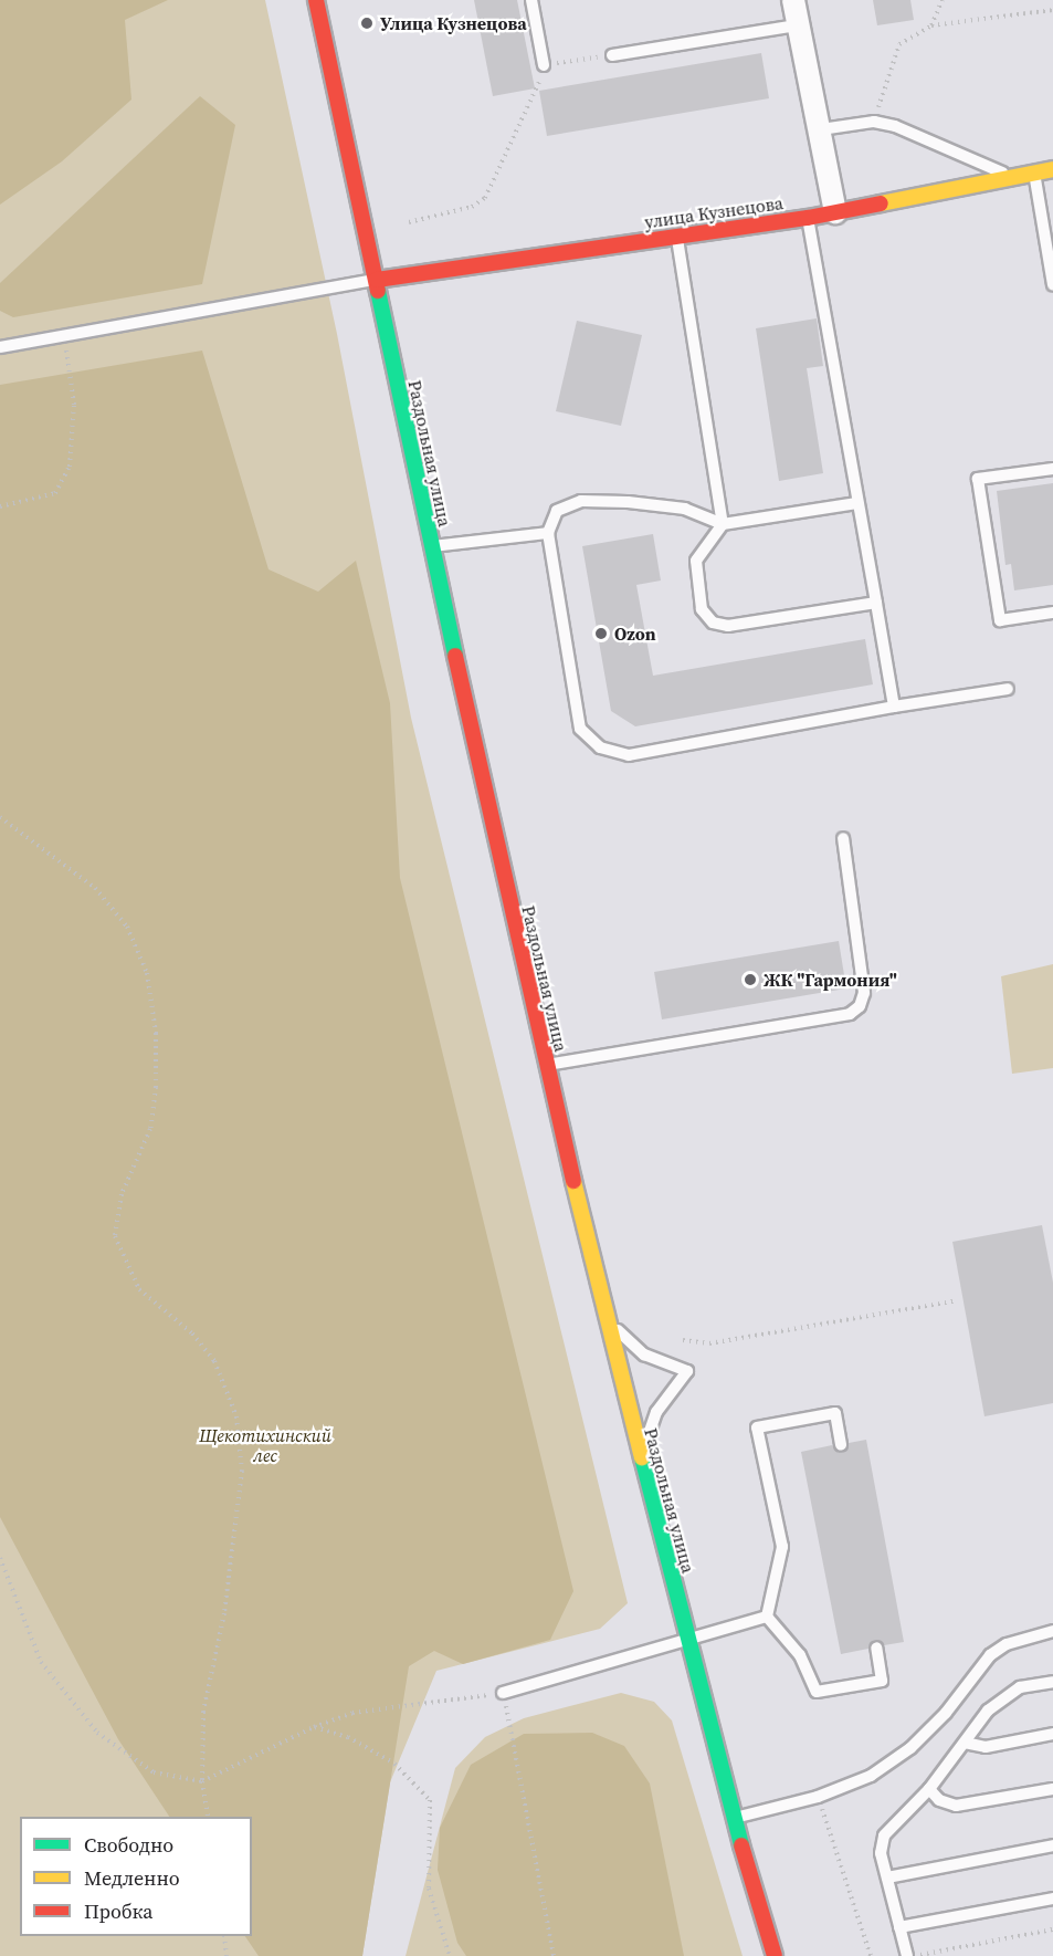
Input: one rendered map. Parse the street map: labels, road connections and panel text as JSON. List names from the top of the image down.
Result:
{
  "streets": {
    "main road": ["улица Кузнецова", "Раздольная улица"]
  },
  "crossings": [
    ["улица Кузнецова", "Раздольная улица"]
  ],
  "parks": ["Щекотихинский лес"],
  "places": ["Улица Кузнецова", "Ozon", "ЖК \"Гармония\""],
  "legend": ["Свободно", "Медленно", "Пробка"]
}
